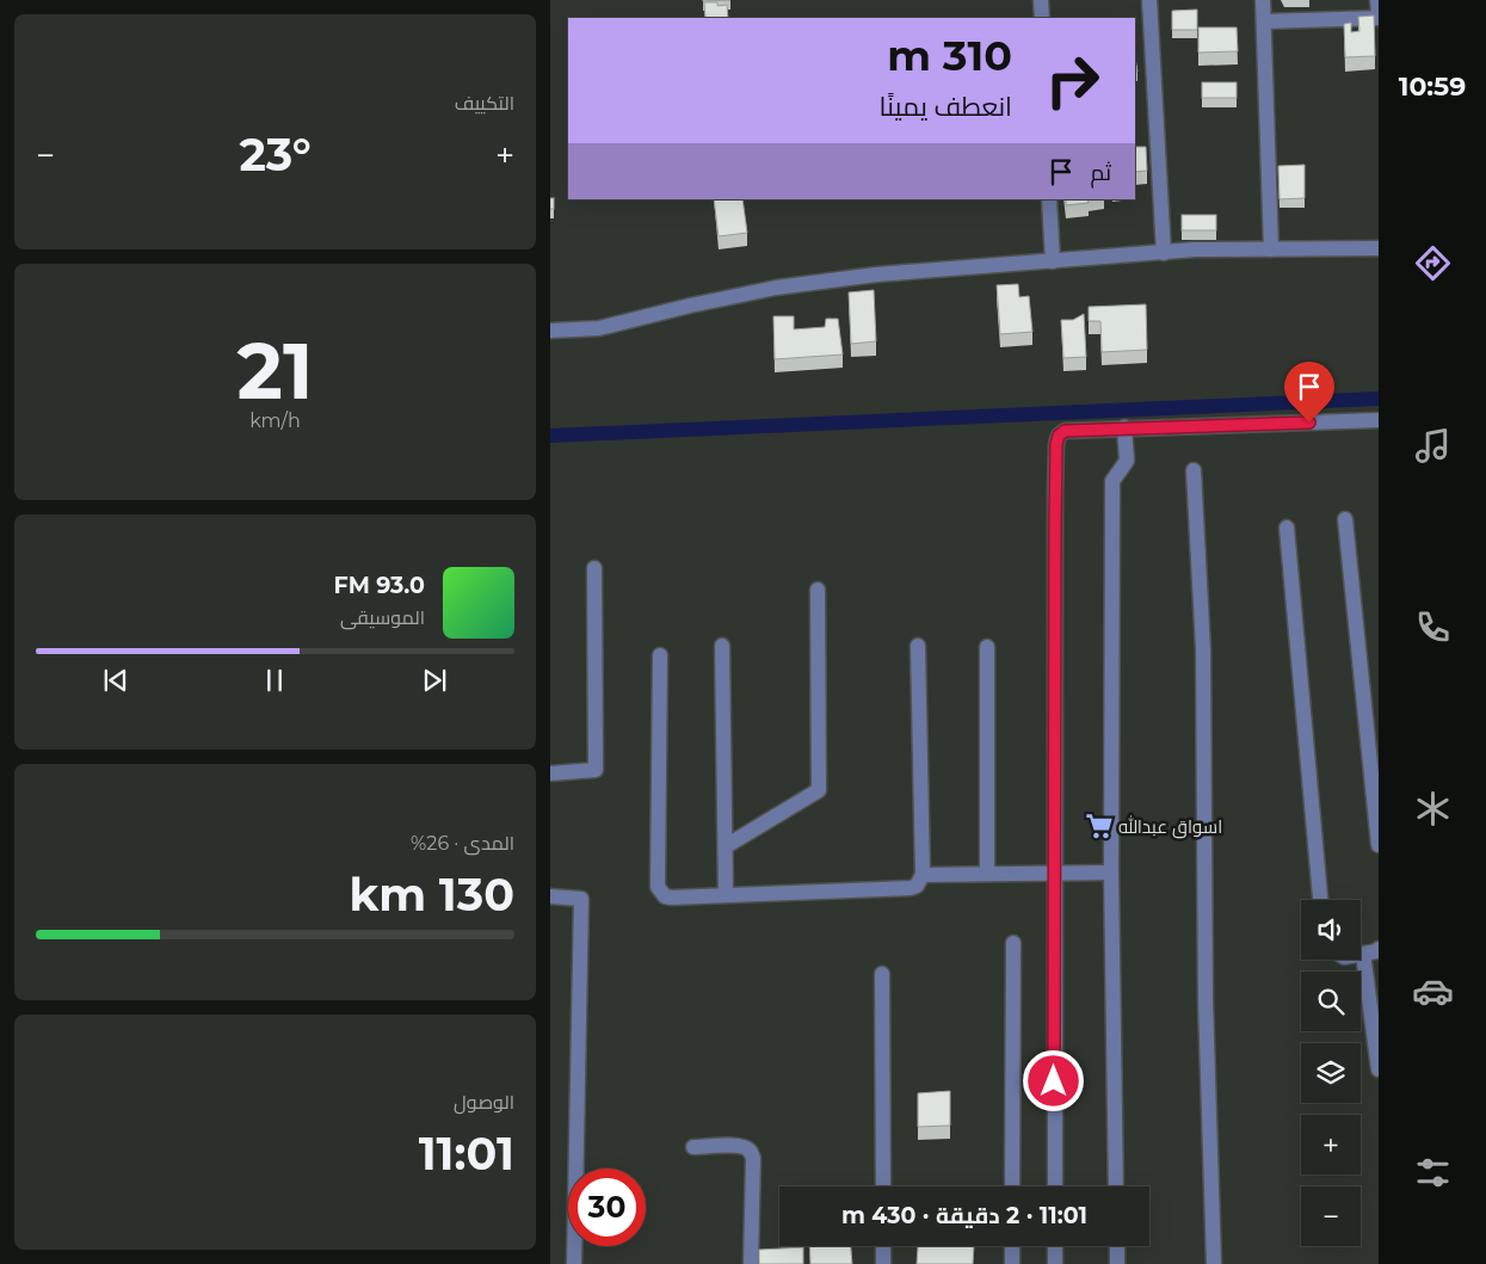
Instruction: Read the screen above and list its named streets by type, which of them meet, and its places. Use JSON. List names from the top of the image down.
{
  "places": {
    "supermarket": ["اسواق عبدالله"]
  },
  "page": {
    "tabs": "10:59",
    "tile": [
      "التكييف",
      ["21", "km/h"],
      ["المدى · 26%", "130 km"],
      ["الوصول", "11:01"]
    ],
    "turn": ["310 m", "انعطف يمينًا"],
    "heat": ["−", "23°", "+"],
    "then": "ثم",
    "song": ["93.0 FM", "الموسيقى"],
    "map_buttons": ["+", "−"],
    "limit": "30",
    "trip": "11:01 · 2 دقيقة · 430 m"
  }
}
